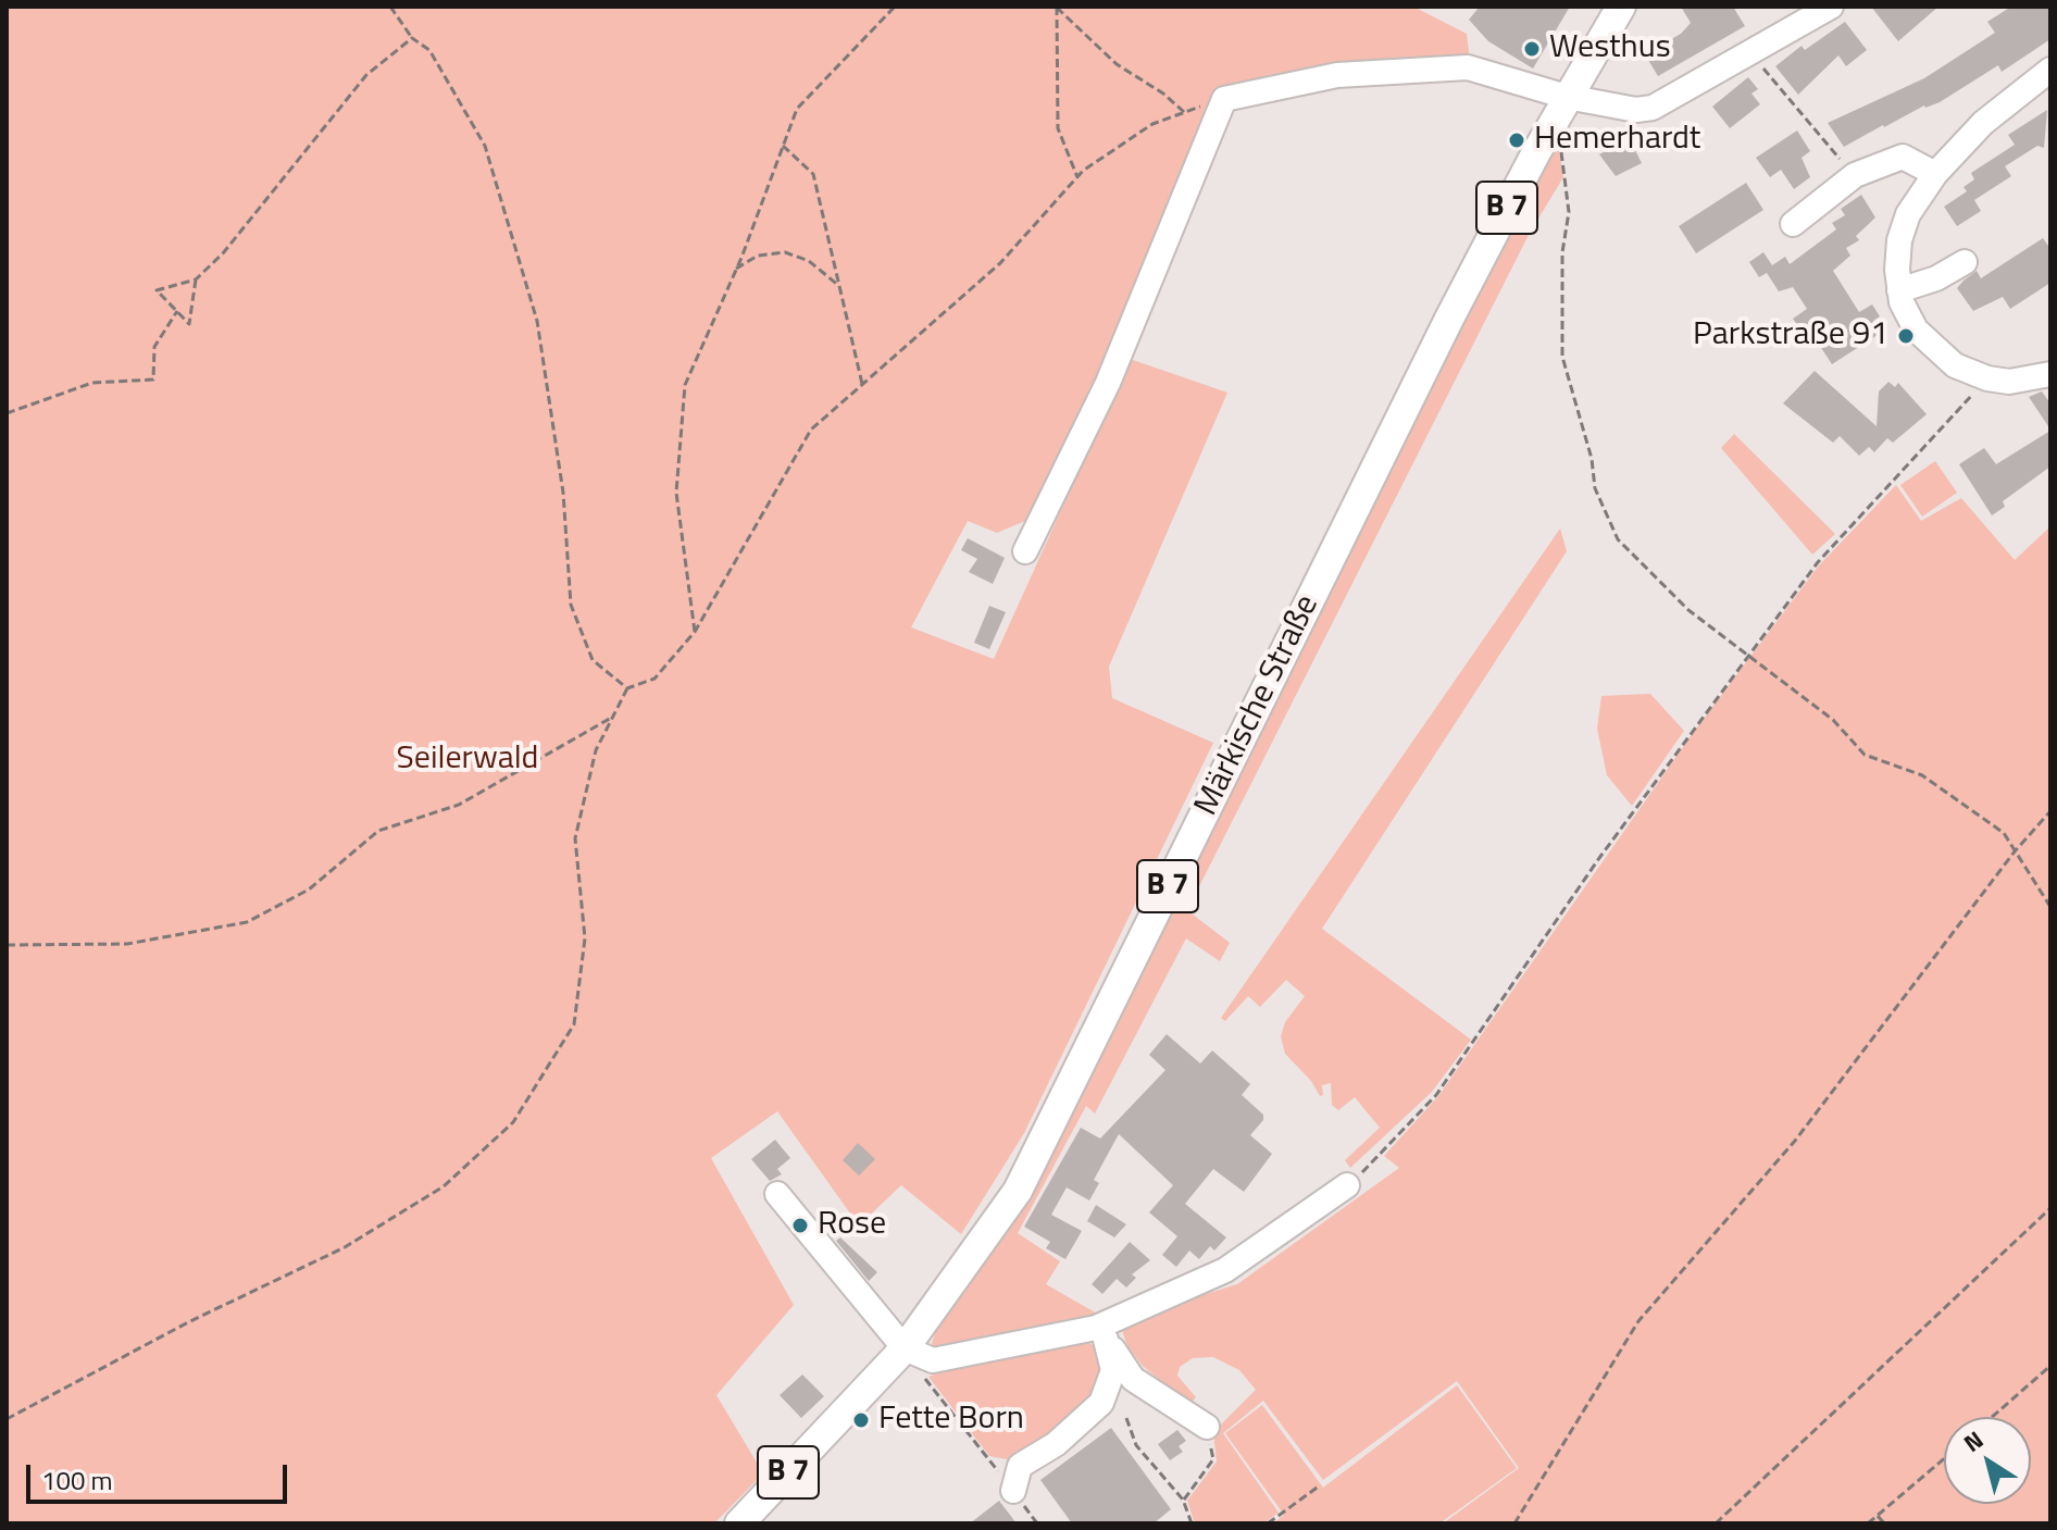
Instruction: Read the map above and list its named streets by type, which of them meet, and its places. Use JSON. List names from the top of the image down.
{
  "streets": {
    "main road": ["B 7", "Märkische Straße"]
  },
  "parks": ["Seilerwald"],
  "places": [
    "Westhus",
    "Hemerhardt",
    "Parkstraße 91",
    "Rose",
    "Fette Born"
  ],
  "scale_bar": "100 m",
  "north": "top left"
}
